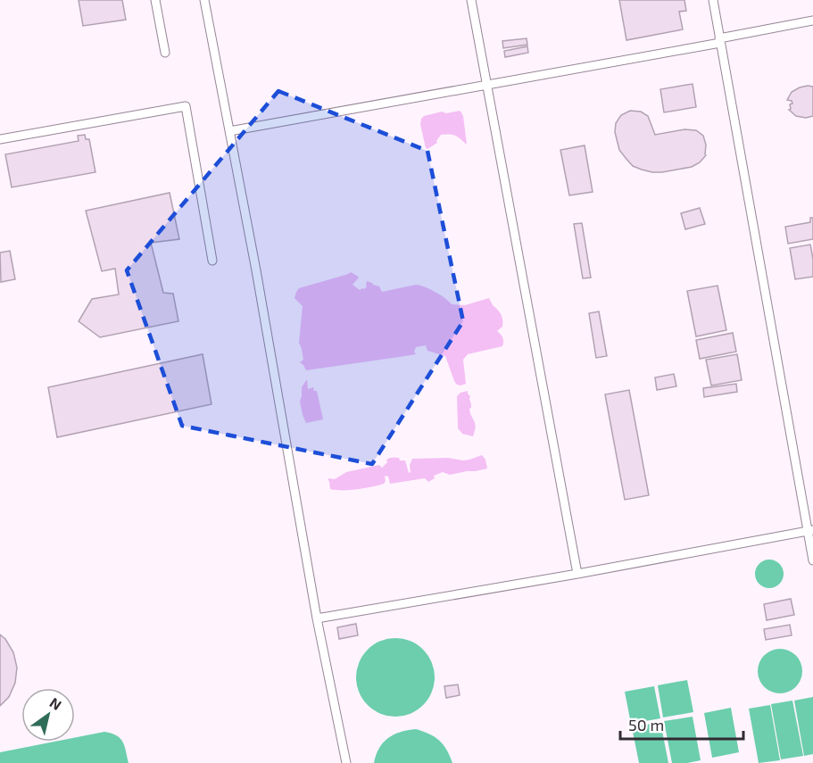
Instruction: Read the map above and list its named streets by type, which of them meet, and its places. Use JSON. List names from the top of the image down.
{
  "scale_bar": "50 m",
  "north": "top right"
}
